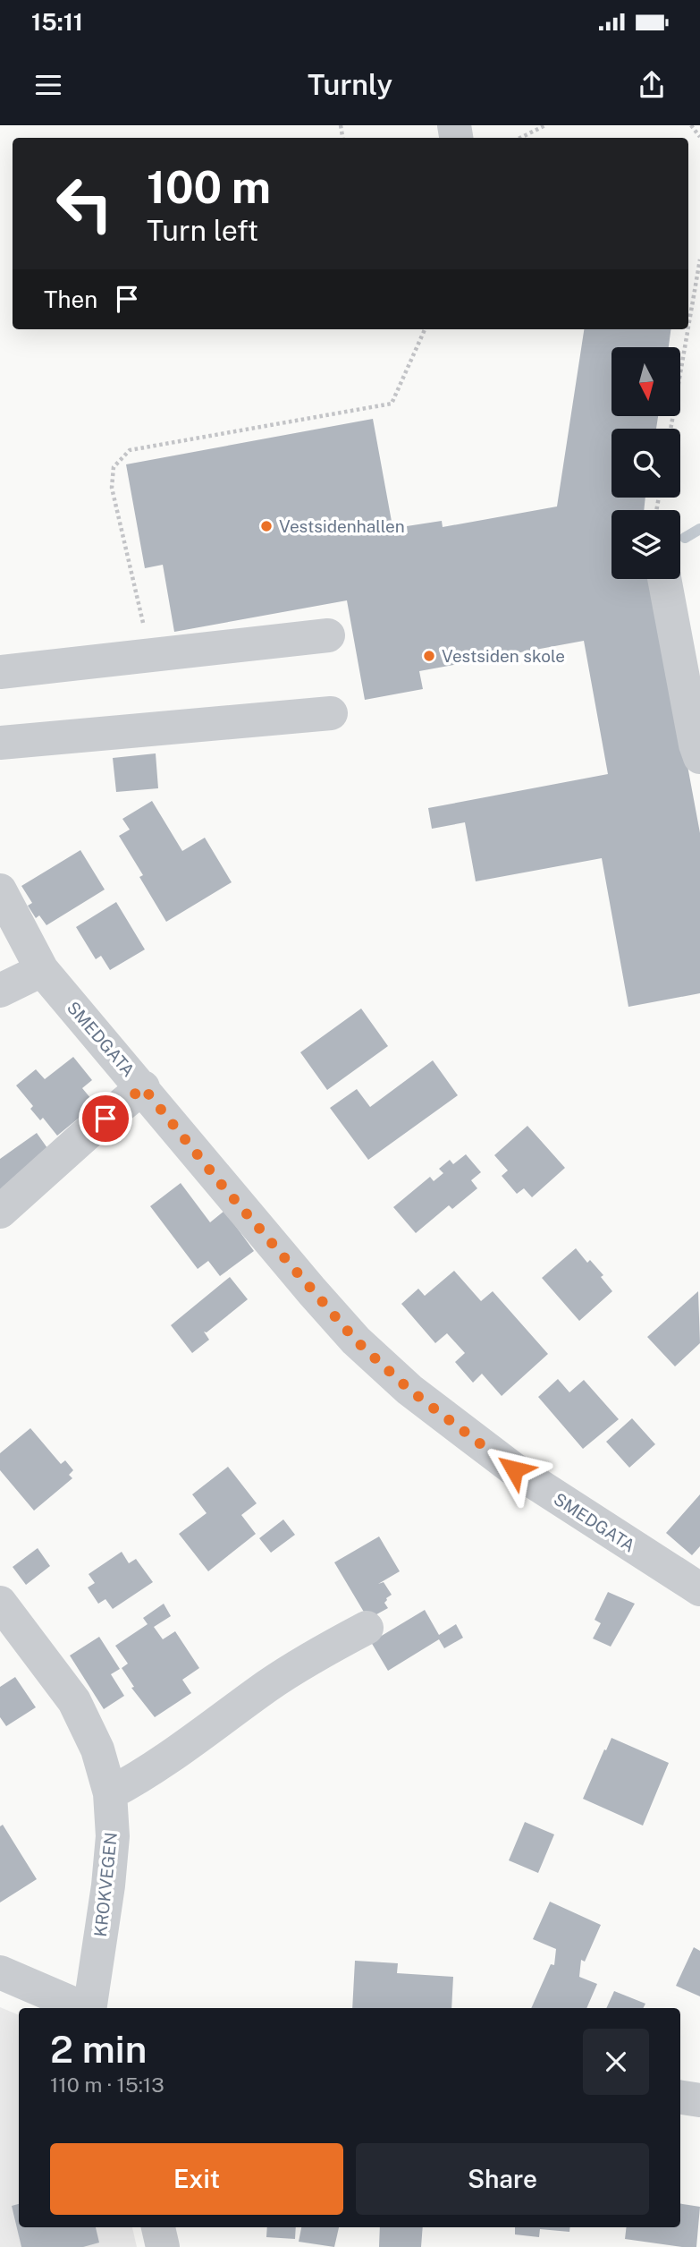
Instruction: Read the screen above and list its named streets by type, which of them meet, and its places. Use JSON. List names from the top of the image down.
{
  "streets": {
    "street": ["SMEDGATA", "KROKVEGEN"]
  },
  "places": ["Vestsidenhallen", "Vestsiden skole"],
  "north": "bottom",
  "page": {
    "status": "15:11",
    "header": "Turnly",
    "turn": ["100 m", "Turn left"],
    "then": "Then",
    "heading": ["2 min", "110 m · 15:13"],
    "buttons": ["Exit", "Share"]
  }
}
